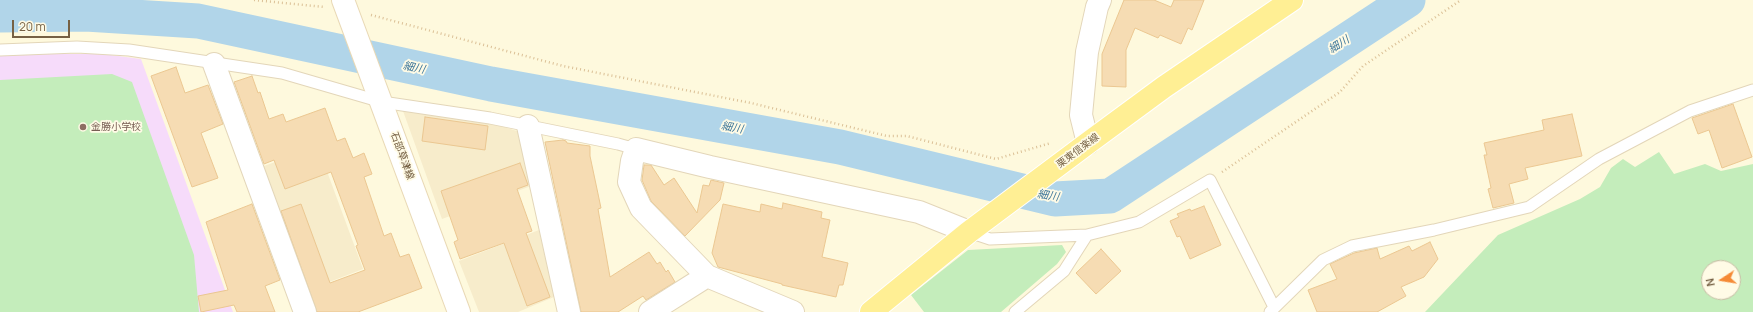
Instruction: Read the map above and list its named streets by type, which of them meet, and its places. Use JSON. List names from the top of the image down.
{
  "streets": {
    "main road": ["栗東信楽線"],
    "street": ["石部草津線"]
  },
  "water": ["細川"],
  "places": ["金勝小学校"],
  "scale_bar": "20 m",
  "north": "left"
}
